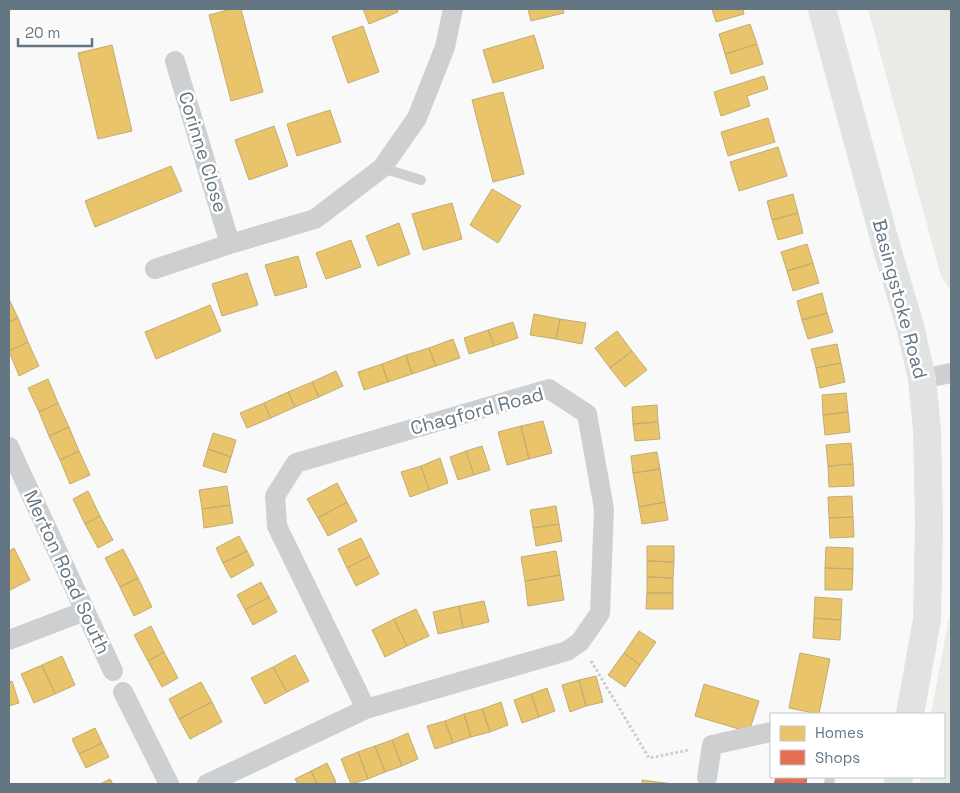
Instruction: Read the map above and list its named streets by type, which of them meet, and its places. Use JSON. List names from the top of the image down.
{
  "streets": {
    "main road": ["Basingstoke Road"],
    "street": ["Corinne Close", "Chagford Road", "Merton Road South"]
  },
  "legend": ["Homes", "Shops"],
  "scale_bar": "20 m"
}
